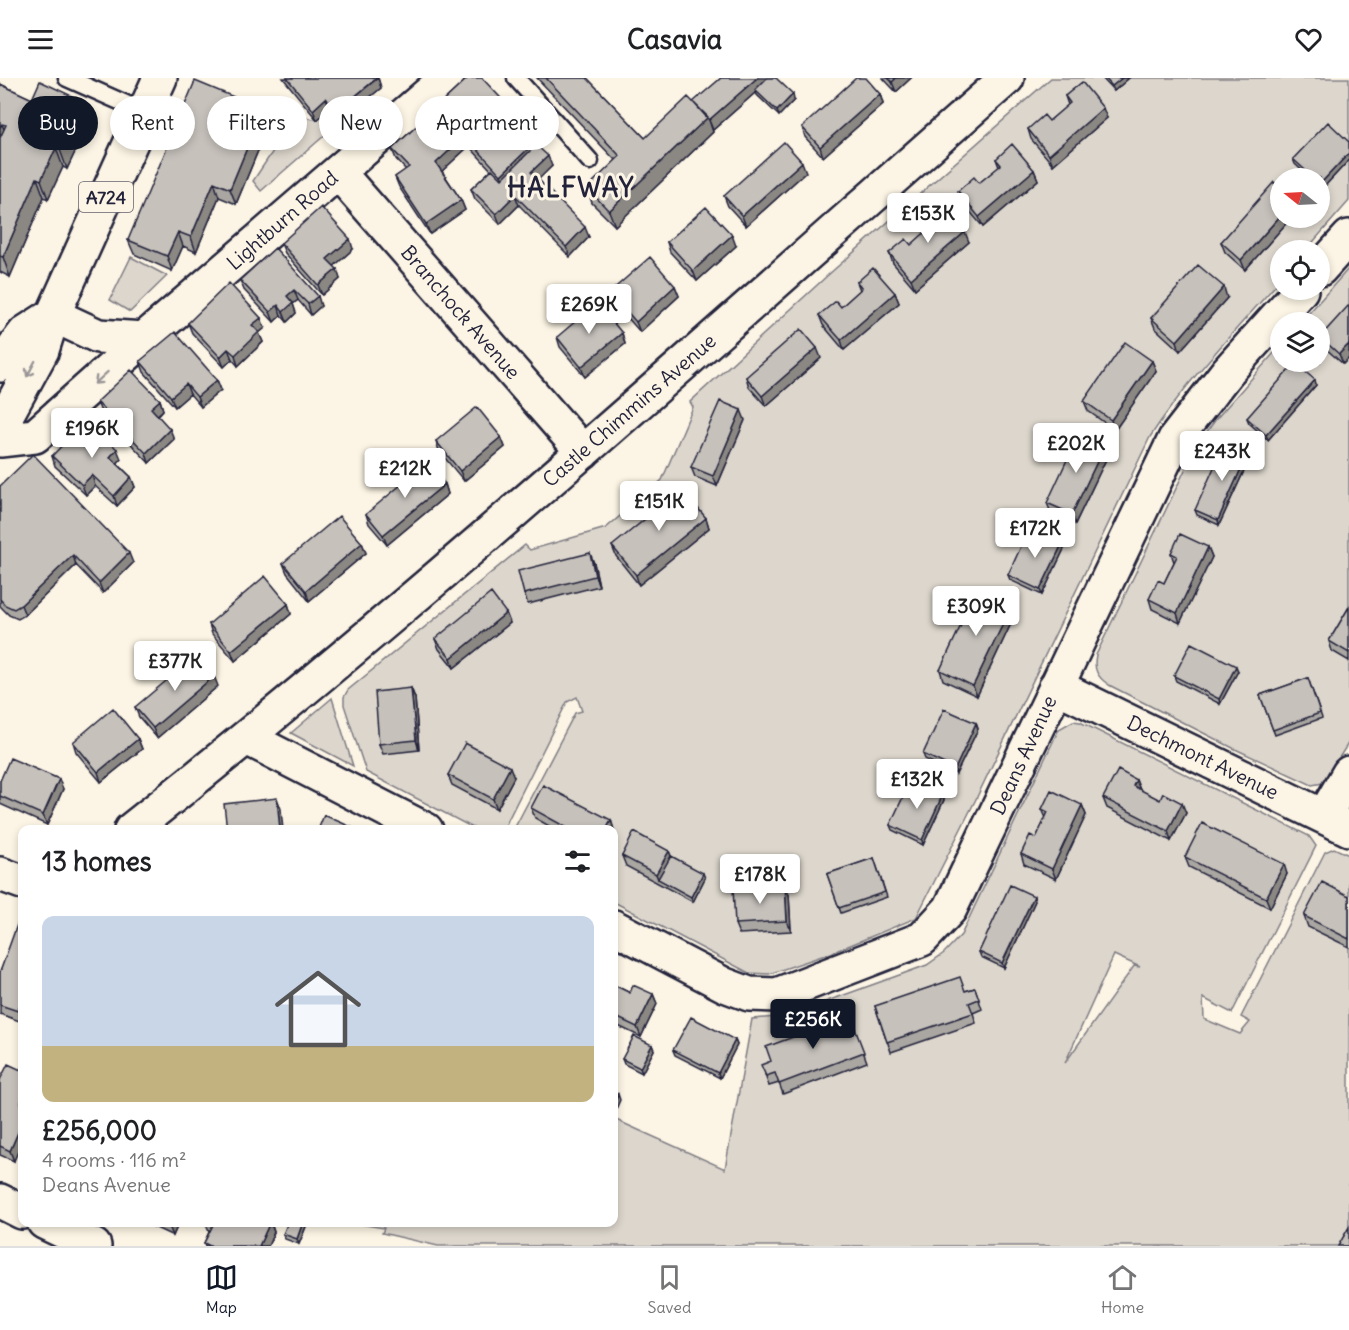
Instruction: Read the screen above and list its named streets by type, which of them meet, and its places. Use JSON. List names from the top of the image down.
{
  "streets": {
    "street": [
      "A724",
      "Lightburn Road",
      "Branchock Avenue",
      "Castle Chimmins Avenue",
      "Deans Avenue",
      "Dechmont Avenue"
    ]
  },
  "crossings": [
    ["Lightburn Road", "Branchock Avenue"],
    ["Branchock Avenue", "Castle Chimmins Avenue"],
    ["Deans Avenue", "Dechmont Avenue"]
  ],
  "districts": ["HALFWAY"],
  "north": "left",
  "page": {
    "header": "Casavia",
    "chip": [
      "Buy",
      "Rent",
      "Filters",
      "New",
      "Apartment"
    ],
    "price": [
      "£153K",
      "£269K",
      "£196K",
      "£202K",
      "£243K",
      "£212K",
      "£151K",
      "£172K",
      "£309K",
      "£377K",
      "£132K",
      "£178K",
      "£256K"
    ],
    "heading": "13 homes",
    "list": [
      {
        "name": "£256,000",
        "note": "4 rooms · 116 m² · Deans Avenue"
      }
    ],
    "tabs": ["Map", "Saved", "Home"]
  }
}
